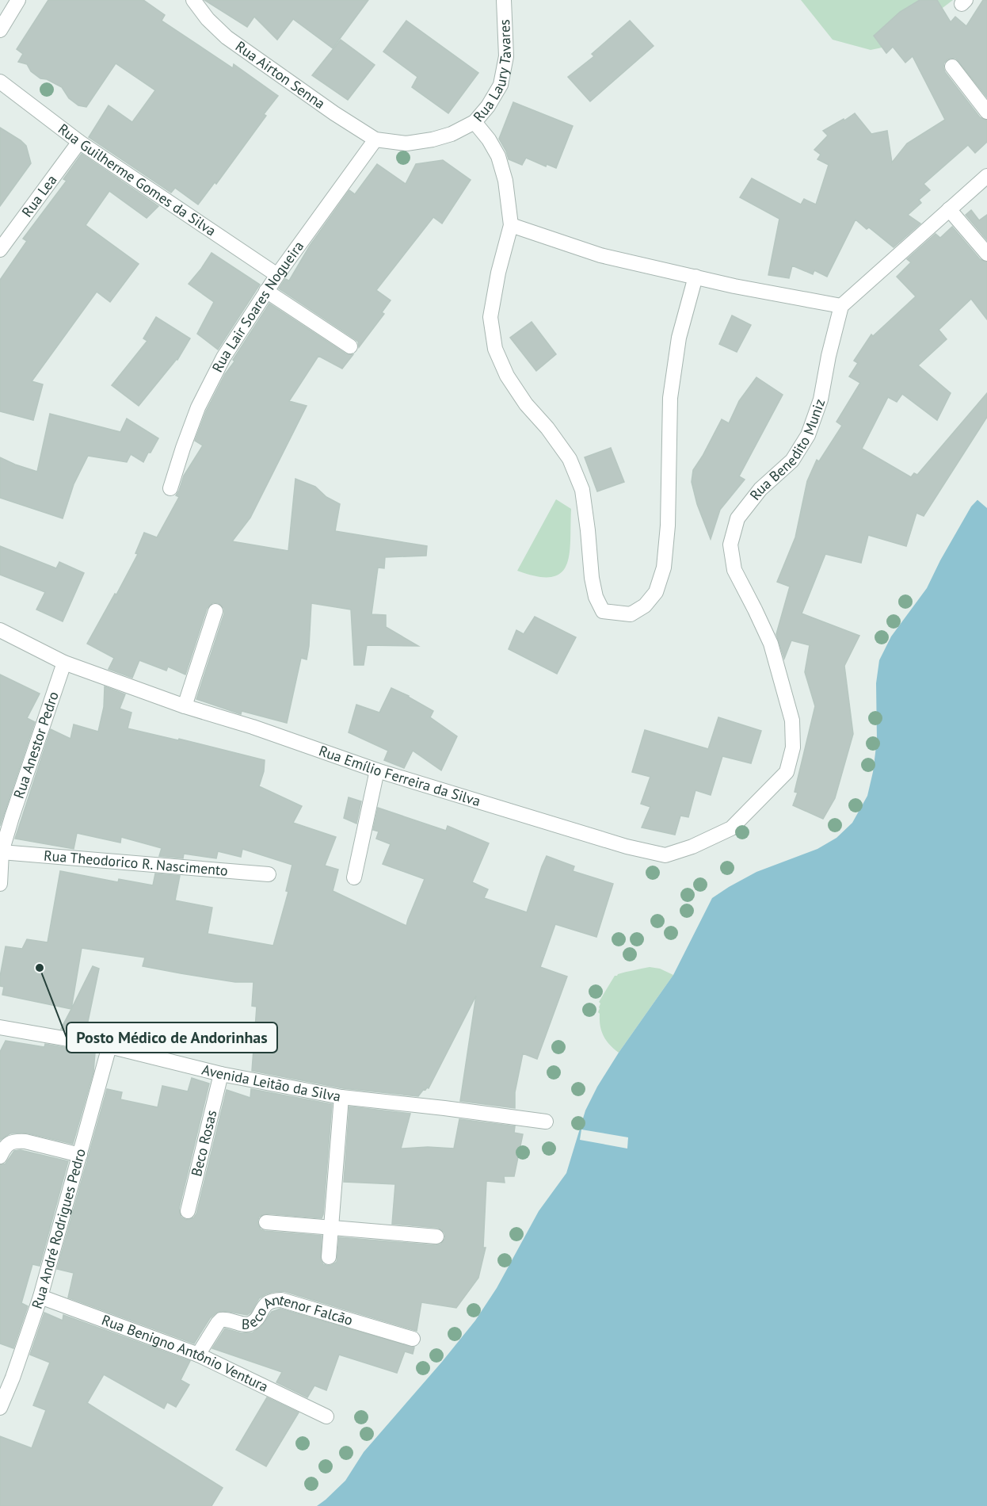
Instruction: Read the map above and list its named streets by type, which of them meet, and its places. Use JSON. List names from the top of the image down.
{
  "streets": {
    "street": [
      "Rua Laury Tavares",
      "Rua Airton Senna",
      "Rua Guilherme Gomes da Silva",
      "Rua Lea",
      "Rua Lair Soares Nogueira",
      "Rua Benedito Muniz",
      "Rua Anestor Pedro",
      "Rua Emílio Ferreira da Silva",
      "Rua Theodorico R. Nascimento",
      "Avenida Leitão da Silva",
      "Beco Rosas",
      "Rua André Rodrigues Pedro",
      "Beco Antenor Falcão",
      "Rua Benigno Antônio Ventura"
    ]
  },
  "crossings": [
    ["Rua Laury Tavares", "Rua Airton Senna"],
    ["Rua Laury Tavares", "Rua Lair Soares Nogueira"],
    ["Rua Airton Senna", "Rua Lair Soares Nogueira"],
    ["Rua Guilherme Gomes da Silva", "Rua Lea"],
    ["Rua Guilherme Gomes da Silva", "Rua Lair Soares Nogueira"],
    ["Rua Benedito Muniz", "Rua Emílio Ferreira da Silva"],
    ["Rua Anestor Pedro", "Rua Emílio Ferreira da Silva"],
    ["Rua Anestor Pedro", "Rua Theodorico R. Nascimento"],
    ["Avenida Leitão da Silva", "Beco Rosas"],
    ["Avenida Leitão da Silva", "Rua André Rodrigues Pedro"],
    ["Rua André Rodrigues Pedro", "Rua Benigno Antônio Ventura"],
    ["Beco Antenor Falcão", "Rua Benigno Antônio Ventura"]
  ],
  "places": ["Posto Médico de Andorinhas"]
}
